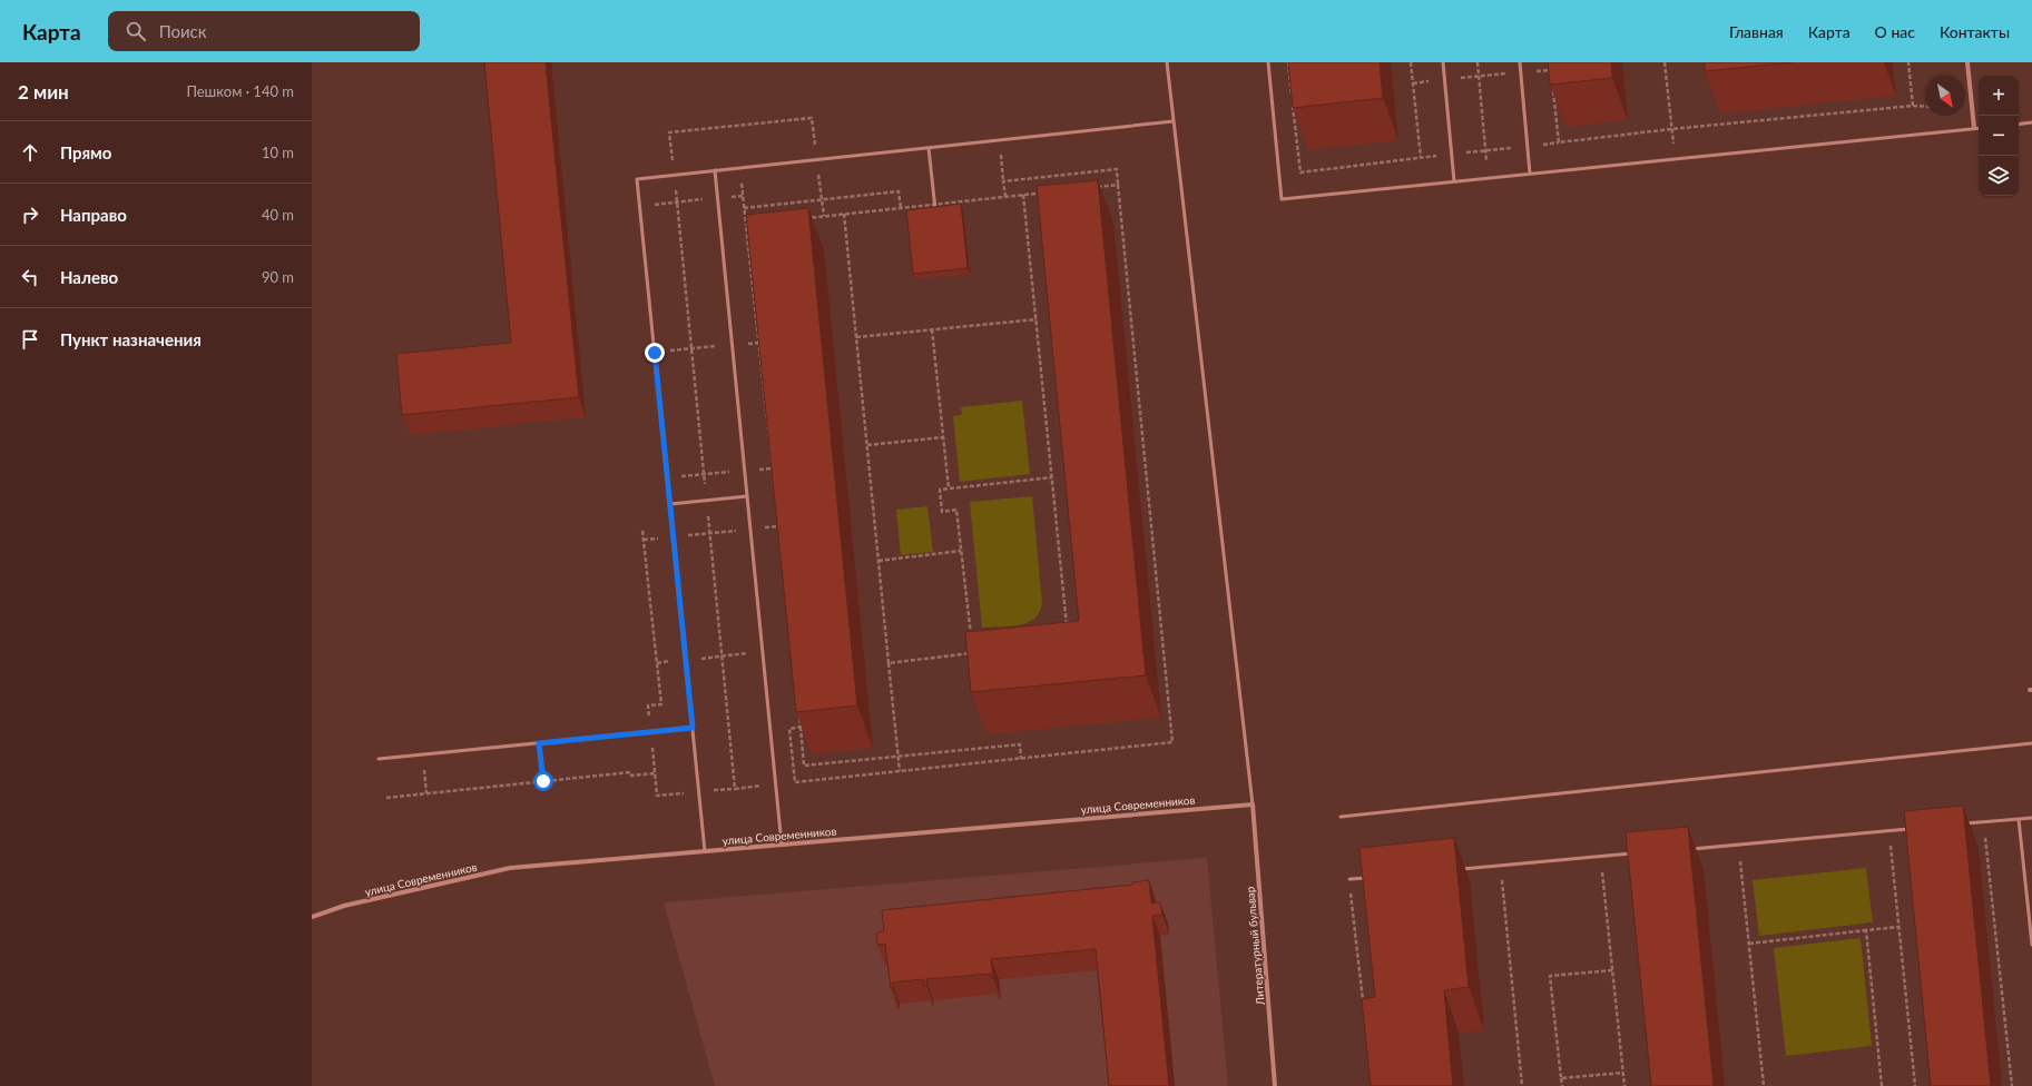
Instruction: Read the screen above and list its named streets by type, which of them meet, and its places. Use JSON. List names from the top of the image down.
{
  "streets": {
    "street": ["улица Современников", "Литературный бульвар"]
  },
  "crossings": [
    ["улица Современников", "Литературный бульвар"]
  ],
  "north": "bottom right",
  "page": {
    "header": "Карта",
    "search": "Поиск",
    "nav": [
      "Главная",
      "Карта",
      "О нас",
      "Контакты"
    ],
    "heading": ["2 мин", "Пешком · 140 m"],
    "map_buttons": ["+", "−"],
    "list": [
      ["Прямо", "10 m"],
      ["Направо", "40 m"],
      ["Налево", "90 m"],
      "Пункт назначения"
    ]
  }
}
